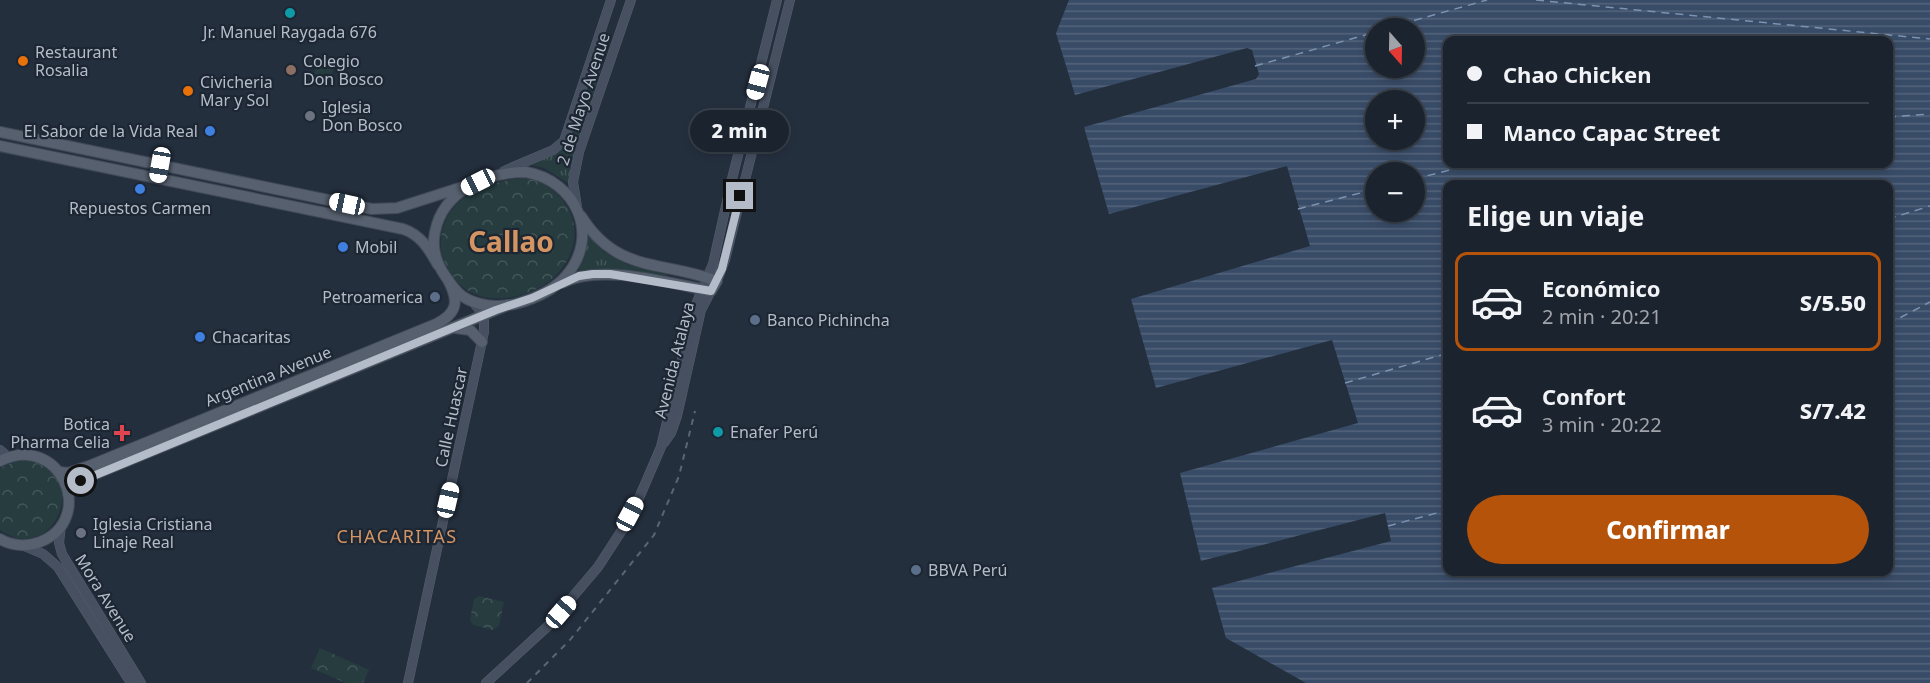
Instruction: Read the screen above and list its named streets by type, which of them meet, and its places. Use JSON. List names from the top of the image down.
{
  "streets": {
    "main road": [
      "2 de Mayo Avenue",
      "Avenida Atalaya",
      "Argentina Avenue",
      "Calle Huascar",
      "Mora Avenue"
    ]
  },
  "crossings": [
    ["2 de Mayo Avenue", "Argentina Avenue"],
    ["Argentina Avenue", "Calle Huascar"]
  ],
  "districts": ["Callao", "CHACARITAS"],
  "places": {
    "other": [
      "Jr. Manuel Raygada 676",
      "Restaurant Rosalia",
      "Colegio Don Bosco",
      "Civicheria Mar y Sol",
      "Iglesia Don Bosco",
      "El Sabor de la Vida Real",
      "Repuestos Carmen",
      "Mobil",
      "Petroamerica",
      "Banco Pichincha",
      "Chacaritas",
      "Enafer Perú",
      "Iglesia Cristiana Linaje Real",
      "BBVA Perú"
    ],
    "health": ["Botica Pharma Celia"]
  },
  "north": "bottom",
  "page": {
    "map_buttons": ["+", "−"],
    "banner": ["Chao Chicken", "Manco Capac Street"],
    "bubble": "2 min",
    "heading": "Elige un viaje",
    "list": [
      {
        "name": "Económico",
        "note": "2 min · 20:21",
        "value": "S/5.50"
      },
      {
        "name": "Confort",
        "note": "3 min · 20:22",
        "value": "S/7.42"
      }
    ],
    "buttons": "Confirmar"
  }
}
